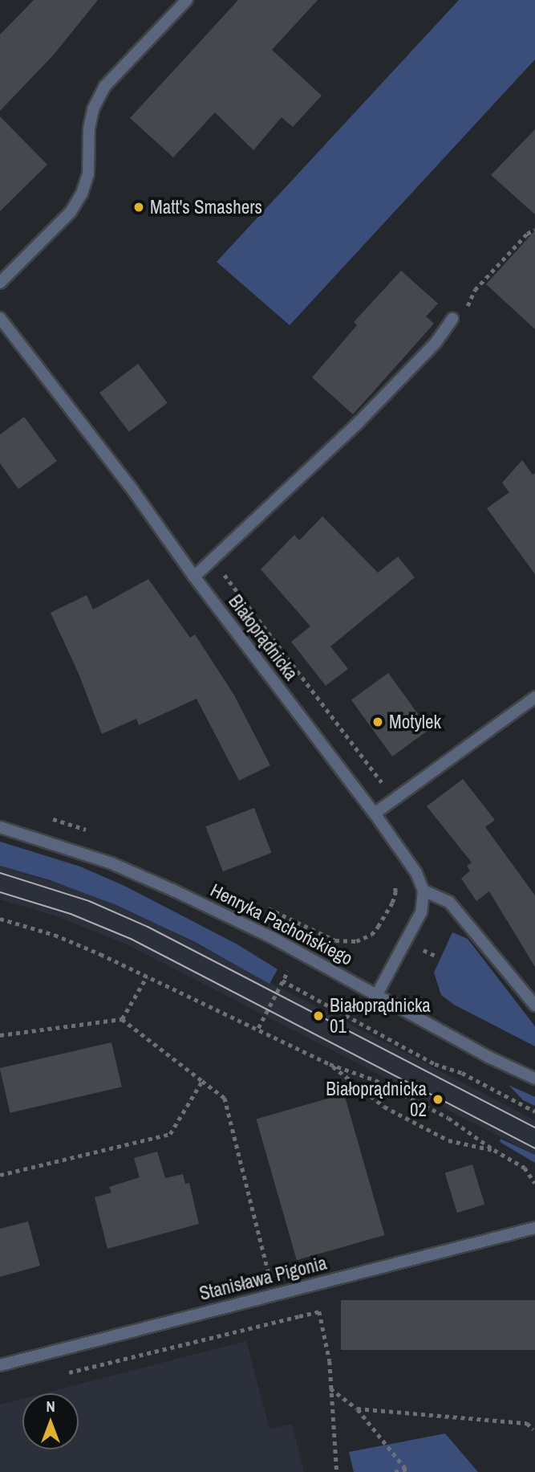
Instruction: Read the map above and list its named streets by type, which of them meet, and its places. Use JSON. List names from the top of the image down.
{
  "streets": {
    "street": ["Białoprądnicka", "Henryka Pachońskiego", "Stanisława Pigonia"]
  },
  "places": [
    "Matt's Smashers",
    "Motylek",
    "Białoprądnicka 01",
    "Białoprądnicka 02"
  ],
  "north": "top"
}
